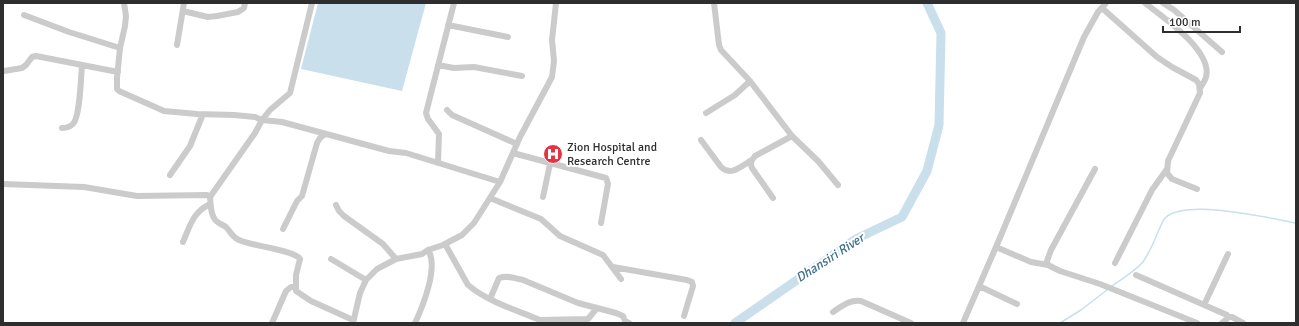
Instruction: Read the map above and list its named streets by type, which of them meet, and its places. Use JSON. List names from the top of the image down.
{
  "water": ["Dhansiri River"],
  "places": {
    "hospital": ["Zion Hospital and Research Centre"]
  },
  "scale_bar": "100 m"
}
